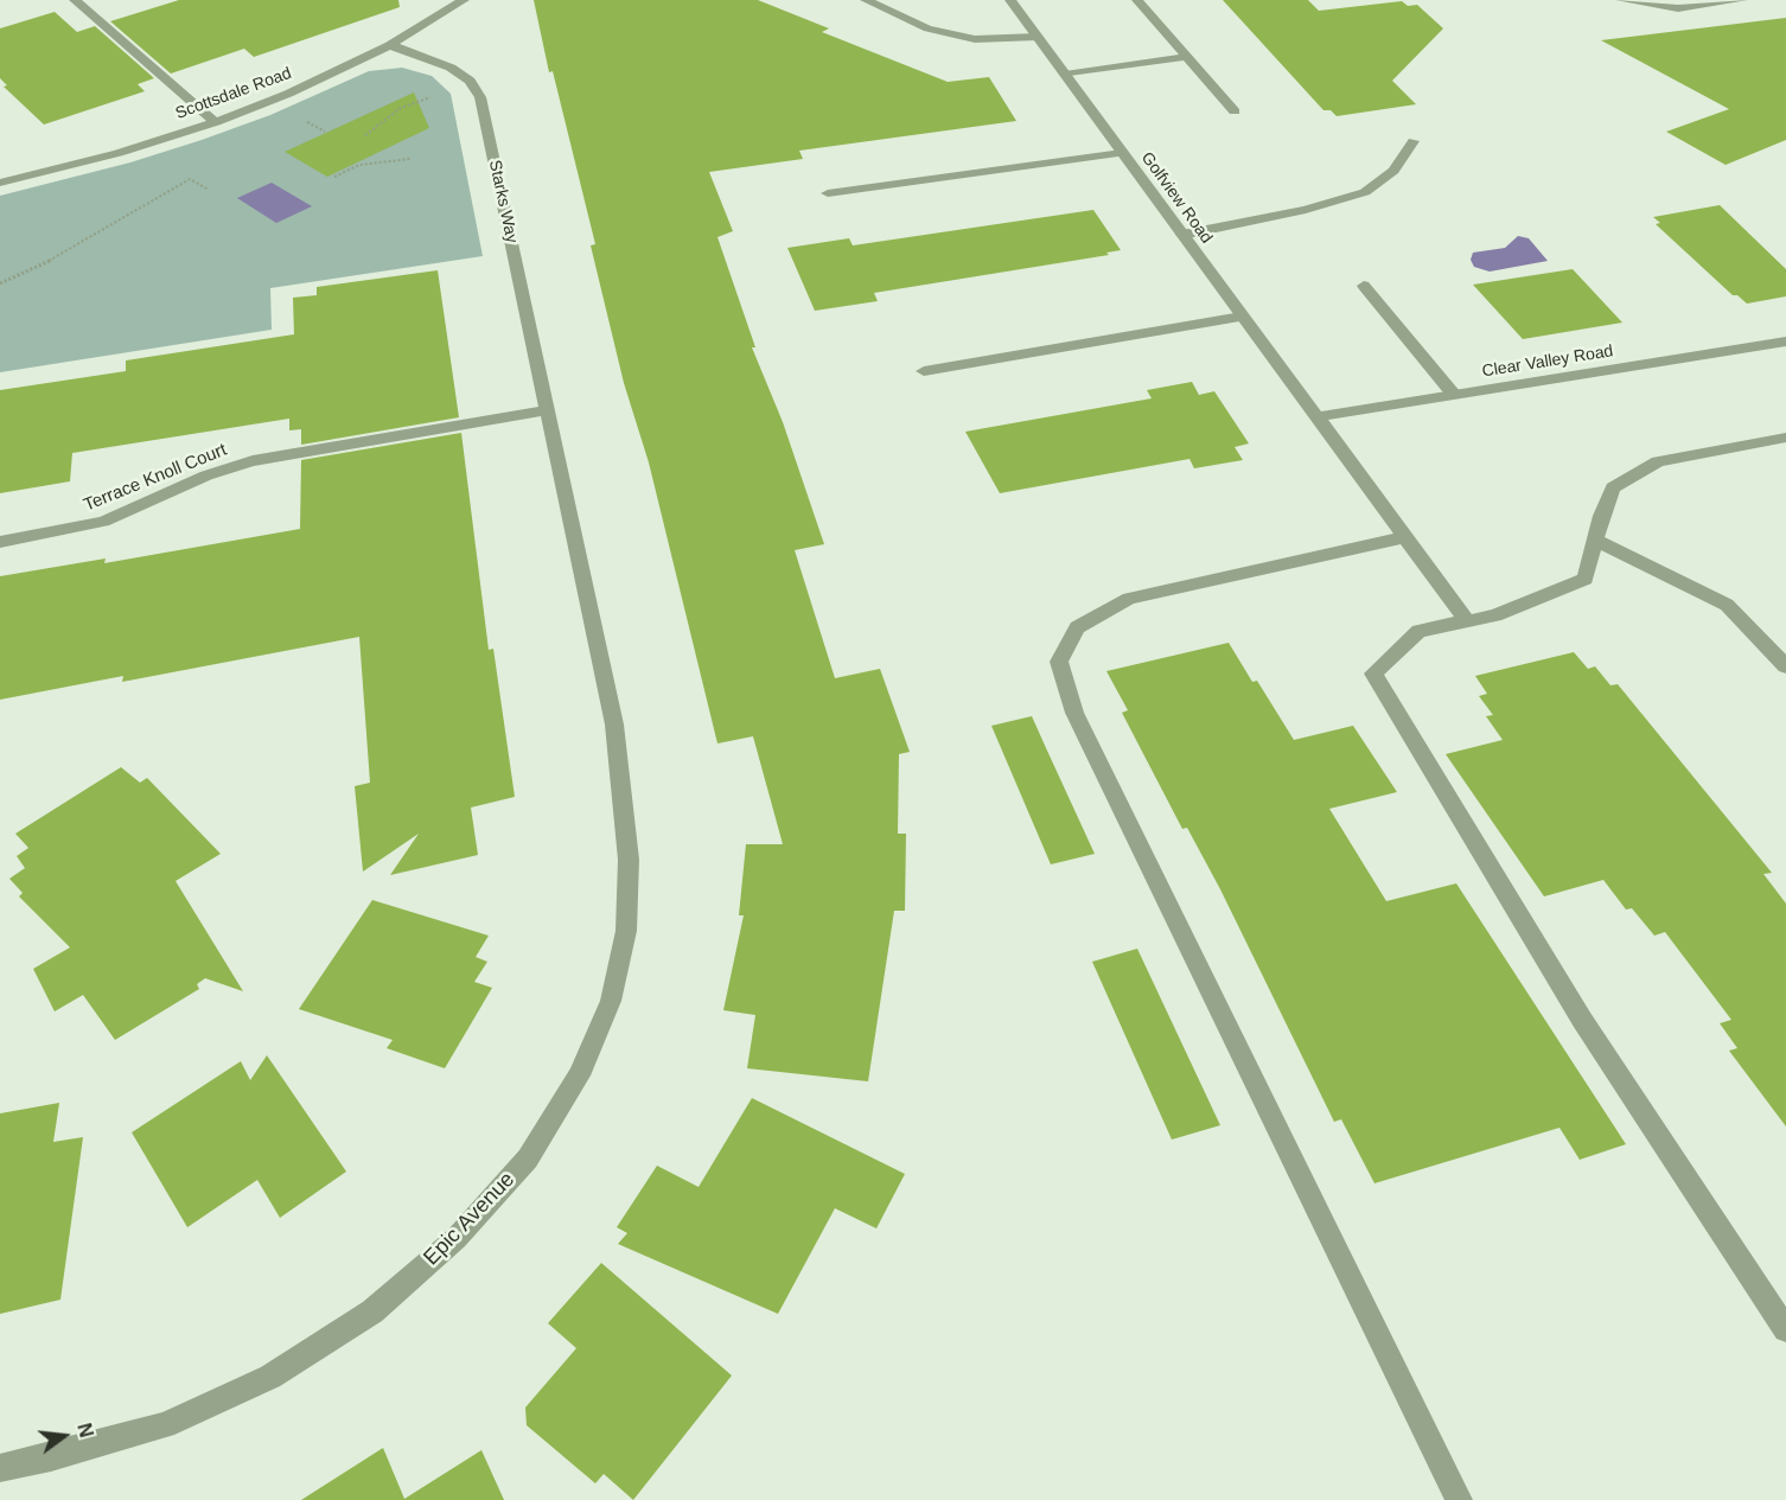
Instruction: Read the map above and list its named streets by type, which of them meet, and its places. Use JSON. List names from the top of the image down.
{
  "streets": {
    "street": [
      "Scottsdale Road",
      "Golfview Road",
      "Starks Way",
      "Clear Valley Road",
      "Terrace Knoll Court",
      "Epic Avenue"
    ]
  },
  "crossings": [
    ["Scottsdale Road", "Starks Way"],
    ["Golfview Road", "Clear Valley Road"],
    ["Starks Way", "Terrace Knoll Court"],
    ["Starks Way", "Epic Avenue"]
  ],
  "north": "right"
}
